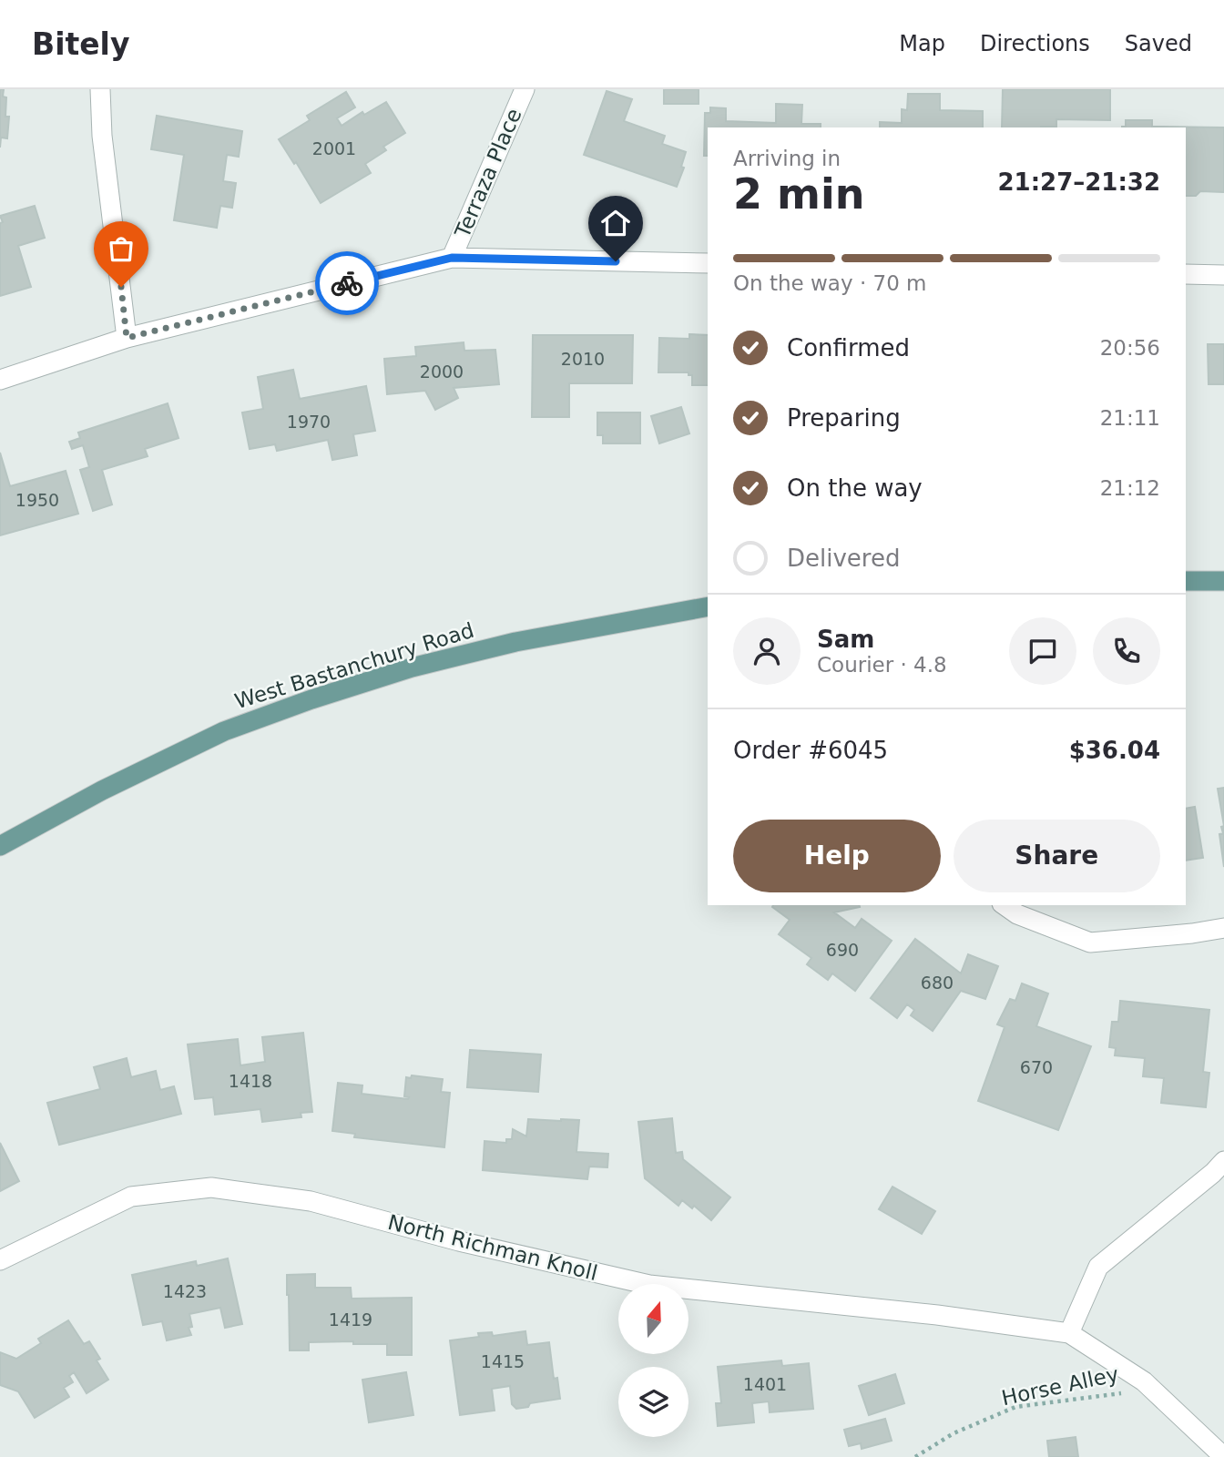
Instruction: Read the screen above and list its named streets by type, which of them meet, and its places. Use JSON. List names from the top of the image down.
{
  "streets": {
    "main road": ["West Bastanchury Road"],
    "street": ["Terraza Place", "North Richman Knoll"],
    "path": ["Horse Alley"]
  },
  "crossings": [
    ["North Richman Knoll", "Horse Alley"]
  ],
  "house_numbers": [
    "2001",
    "2010",
    "2000",
    "1970",
    "1950",
    "690",
    "680",
    "670",
    "1418",
    "1423",
    "1419",
    "1415",
    "1401"
  ],
  "north": "top",
  "page": {
    "header": "Bitely",
    "nav": ["Map", "Directions", "Saved"],
    "heading": ["2 min", "Arriving in", "21:27–21:32"],
    "panel": [
      "Sam",
      "Courier · 4.8",
      "Order #6045",
      "$36.04"
    ],
    "bar": "On the way · 70 m",
    "list": [
      ["Confirmed", "20:56"],
      ["Preparing", "21:11"],
      ["On the way", "21:12"],
      "Delivered"
    ],
    "buttons": ["Help", "Share"]
  }
}
